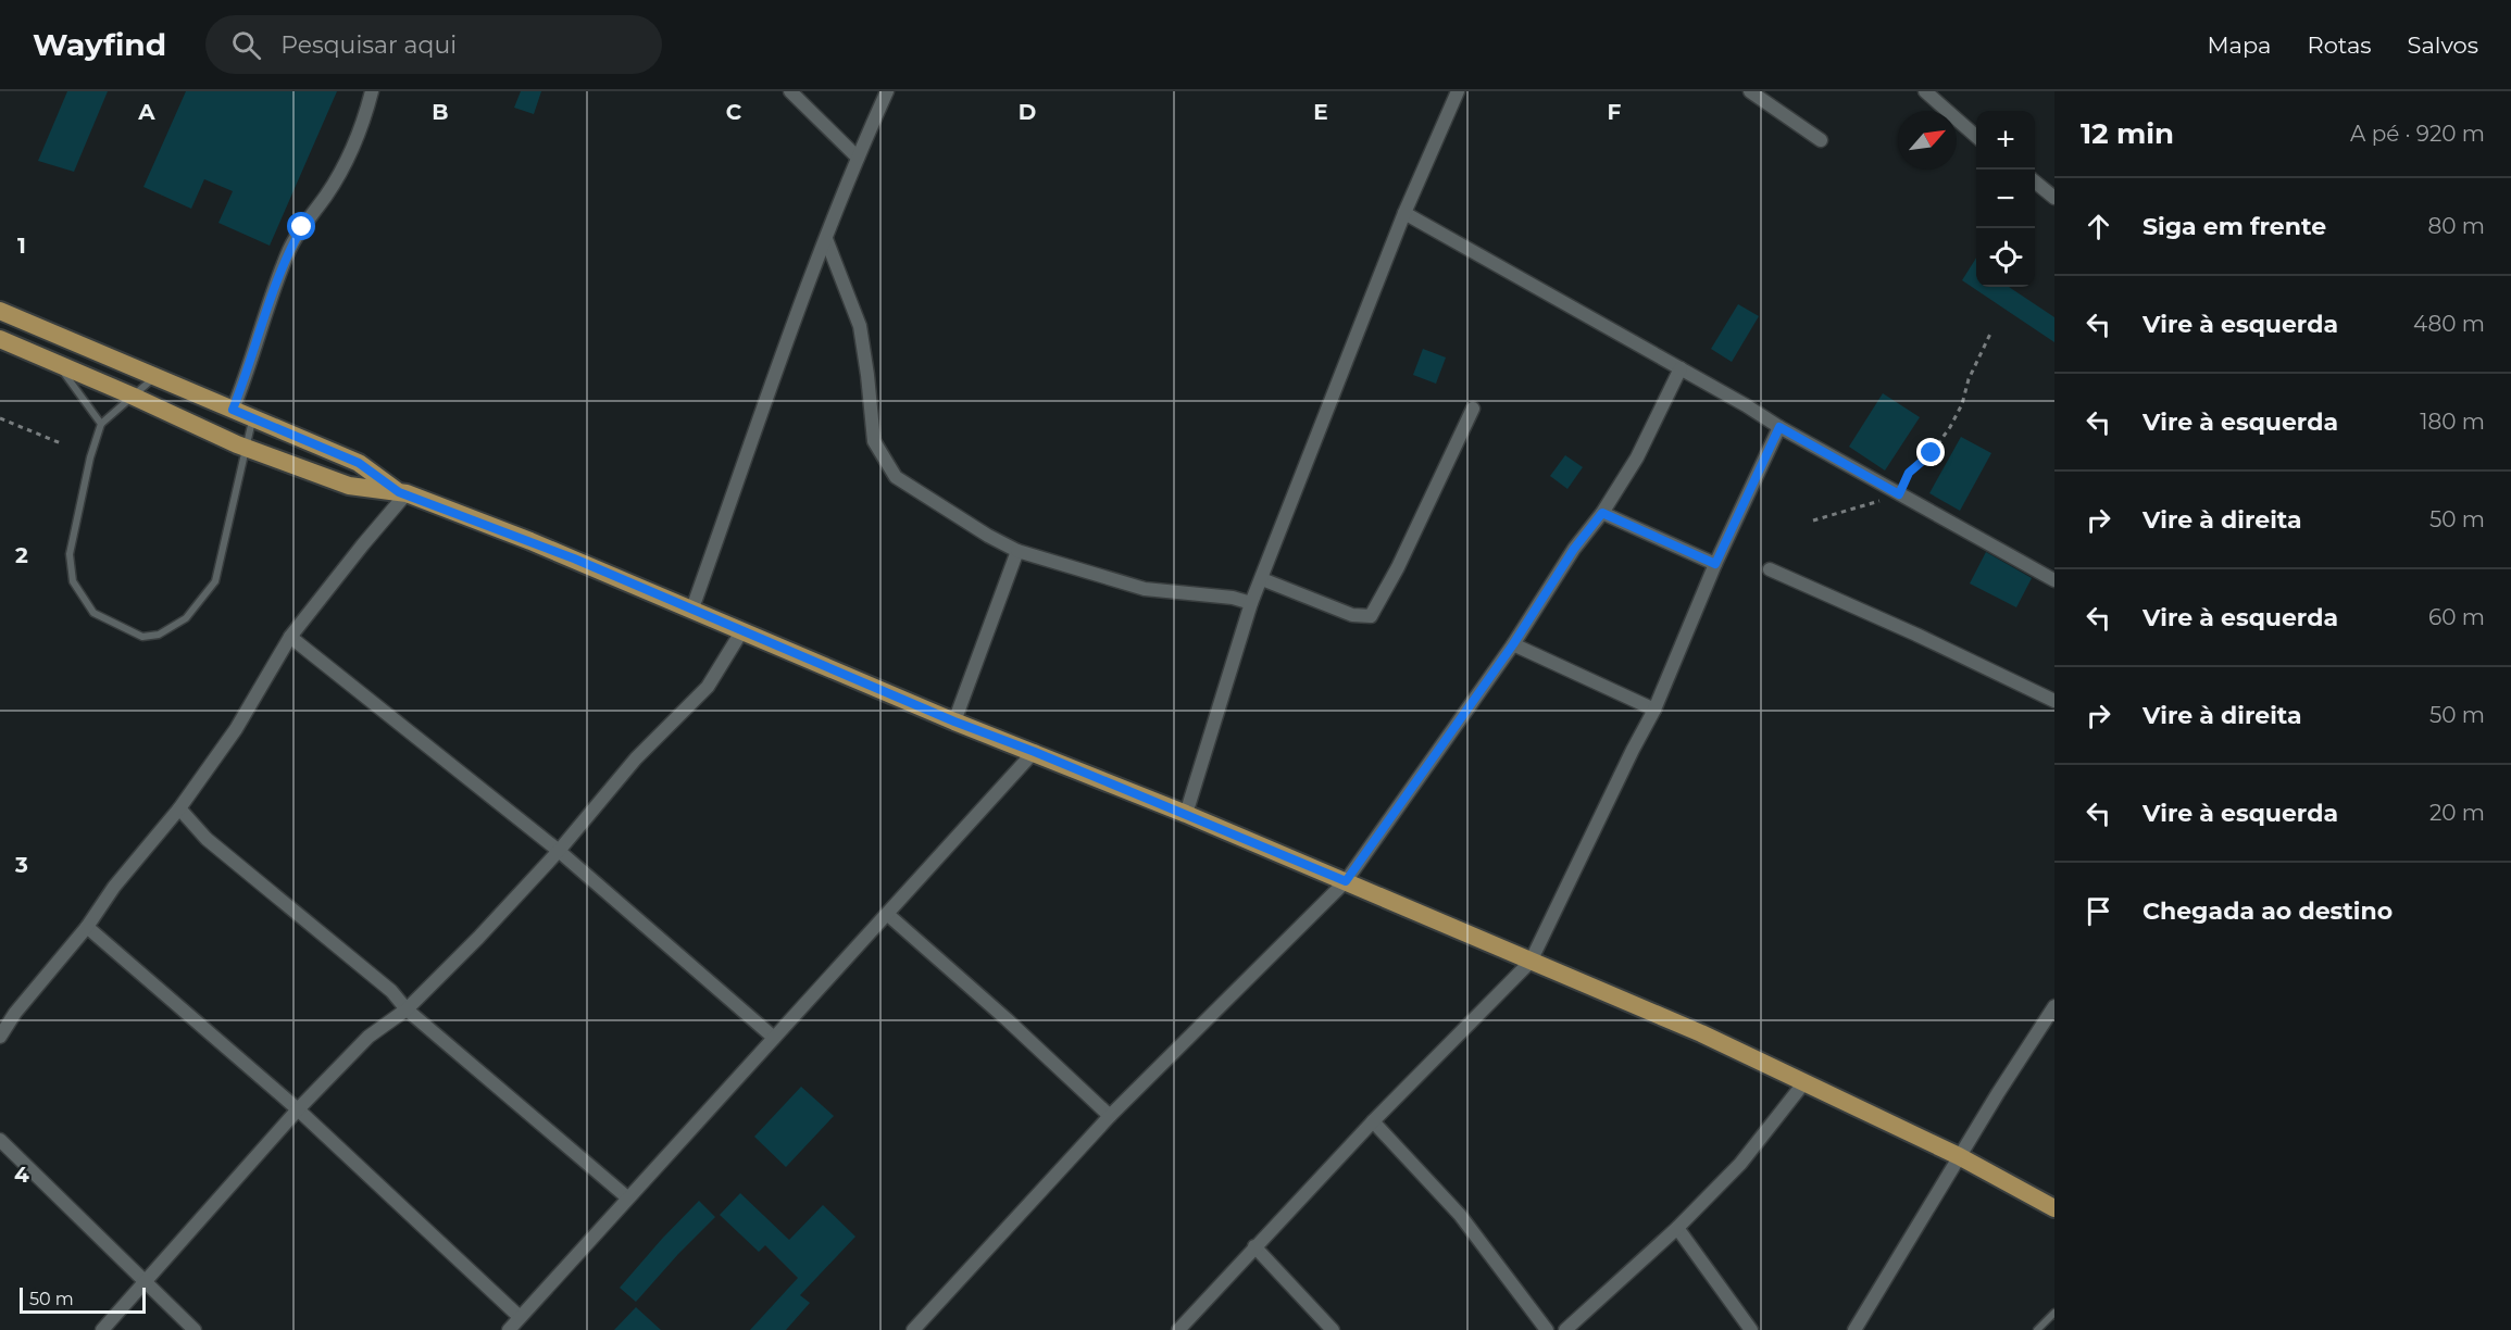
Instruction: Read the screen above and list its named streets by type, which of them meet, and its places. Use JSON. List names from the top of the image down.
{
  "scale_bar": "50 m",
  "north": "top right",
  "page": {
    "header": "Wayfind",
    "search": "Pesquisar aqui",
    "nav": ["Mapa", "Rotas", "Salvos"],
    "heading": ["12 min", "A pé · 920 m"],
    "map_buttons": ["+", "−"],
    "list": [
      ["Siga em frente", "80 m"],
      ["Vire à esquerda", "480 m"],
      ["Vire à esquerda", "180 m"],
      ["Vire à direita", "50 m"],
      ["Vire à esquerda", "60 m"],
      ["Vire à direita", "50 m"],
      ["Vire à esquerda", "20 m"],
      "Chegada ao destino"
    ],
    "scale": "50 m"
  },
  "grid": {
    "columns": [
      "A",
      "B",
      "C",
      "D",
      "E",
      "F"
    ],
    "rows": [
      "1",
      "2",
      "3",
      "4"
    ]
  }
}
